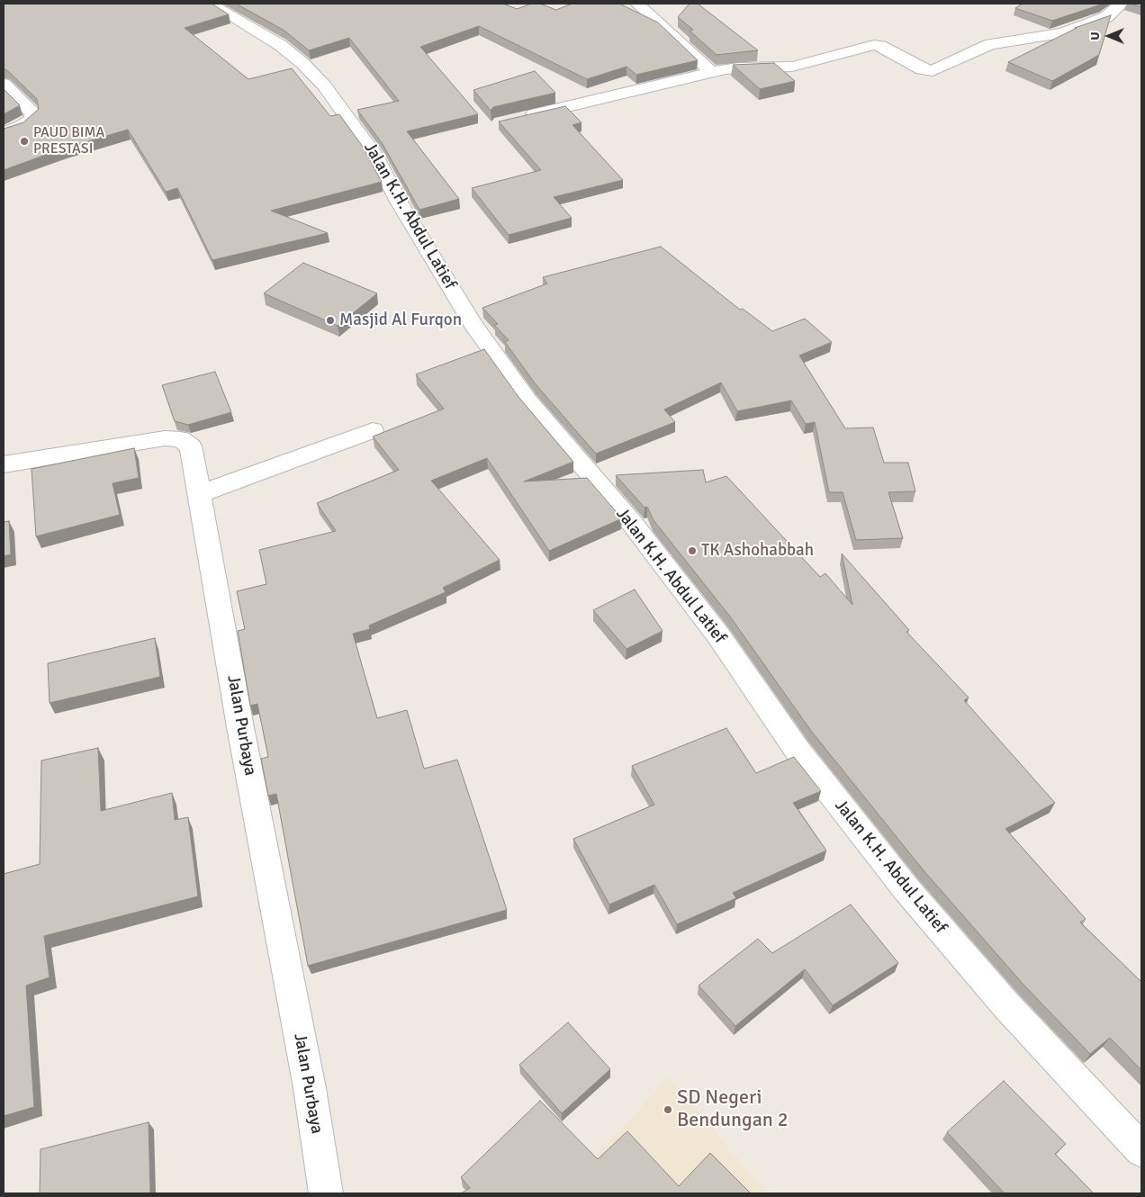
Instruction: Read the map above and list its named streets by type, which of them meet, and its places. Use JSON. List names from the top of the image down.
{
  "streets": {
    "street": ["Jalan K.H. Abdul Latief", "Jalan Purbaya"]
  },
  "places": [
    "PAUD BIMA PRESTASI",
    "Masjid Al Furqon",
    "TK Ashohabbah",
    "SD Negeri Bendungan 2"
  ],
  "north": "left"
}
